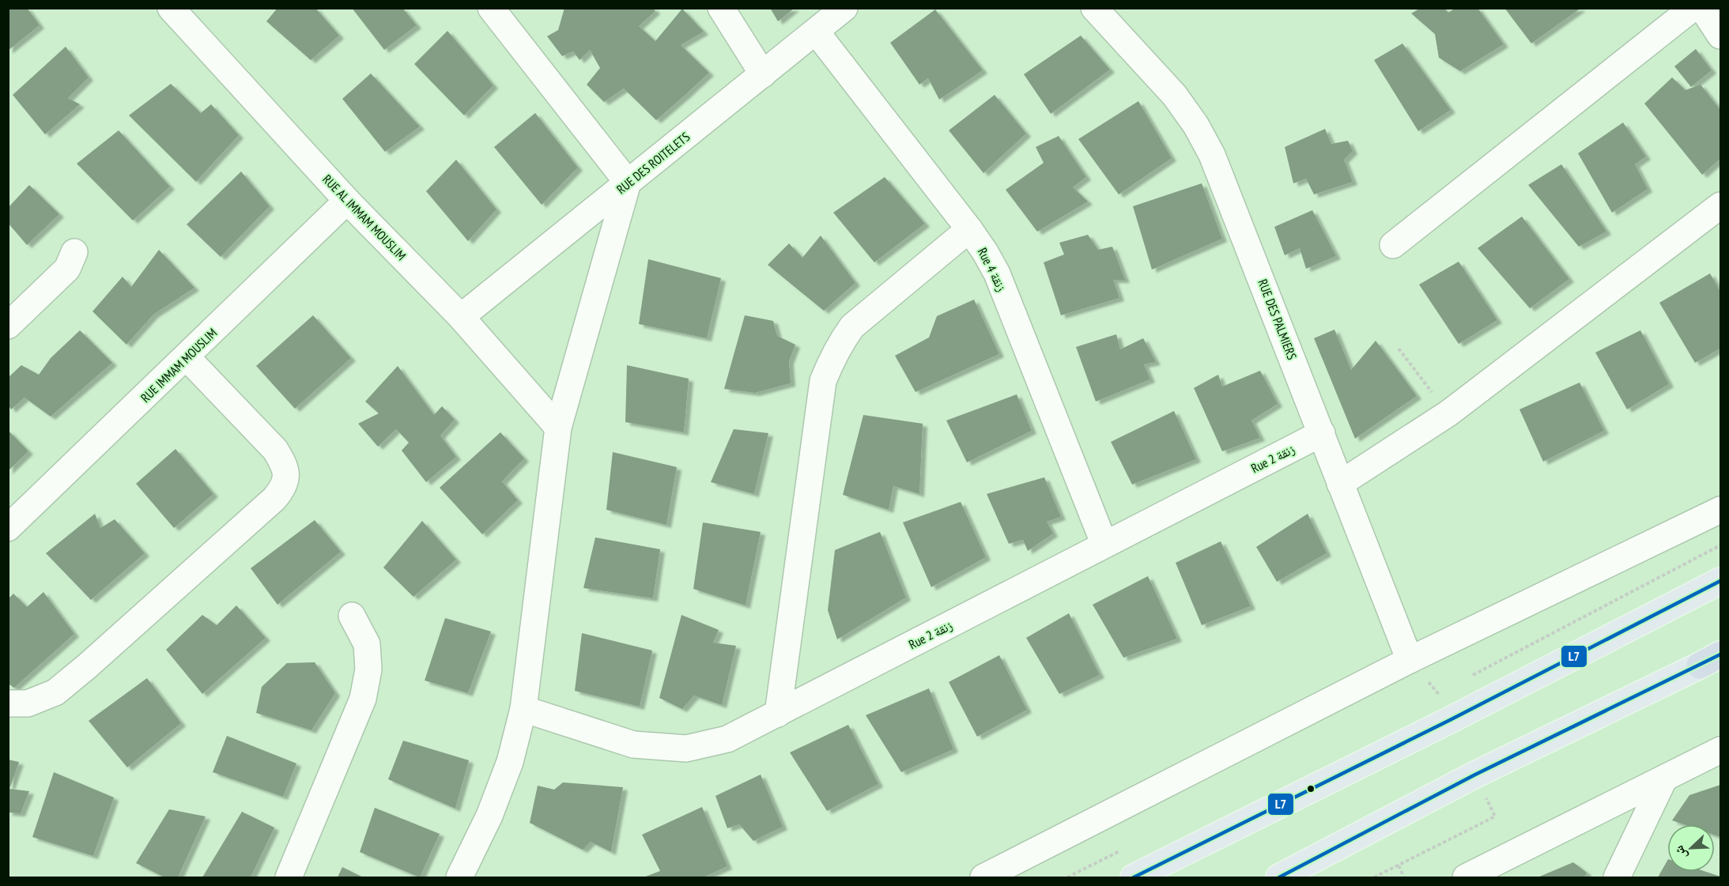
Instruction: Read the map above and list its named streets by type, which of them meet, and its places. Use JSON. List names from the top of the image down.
{
  "streets": {
    "street": [
      "RUE DES ROITELETS",
      "RUE AL IMMAM MOUSLIM",
      "Rue 4 زنقة",
      "RUE DES PALMIERS",
      "RUE IMMAM MOUSLIM",
      "Rue 2 زنقة"
    ]
  },
  "crossings": [
    ["RUE DES ROITELETS", "RUE AL IMMAM MOUSLIM"],
    ["RUE DES ROITELETS", "Rue 4 زنقة"],
    ["RUE AL IMMAM MOUSLIM", "RUE IMMAM MOUSLIM"],
    ["Rue 4 زنقة", "Rue 2 زنقة"],
    ["RUE DES PALMIERS", "Rue 2 زنقة"]
  ],
  "lines": ["transit line L7"],
  "north": "bottom left"
}
